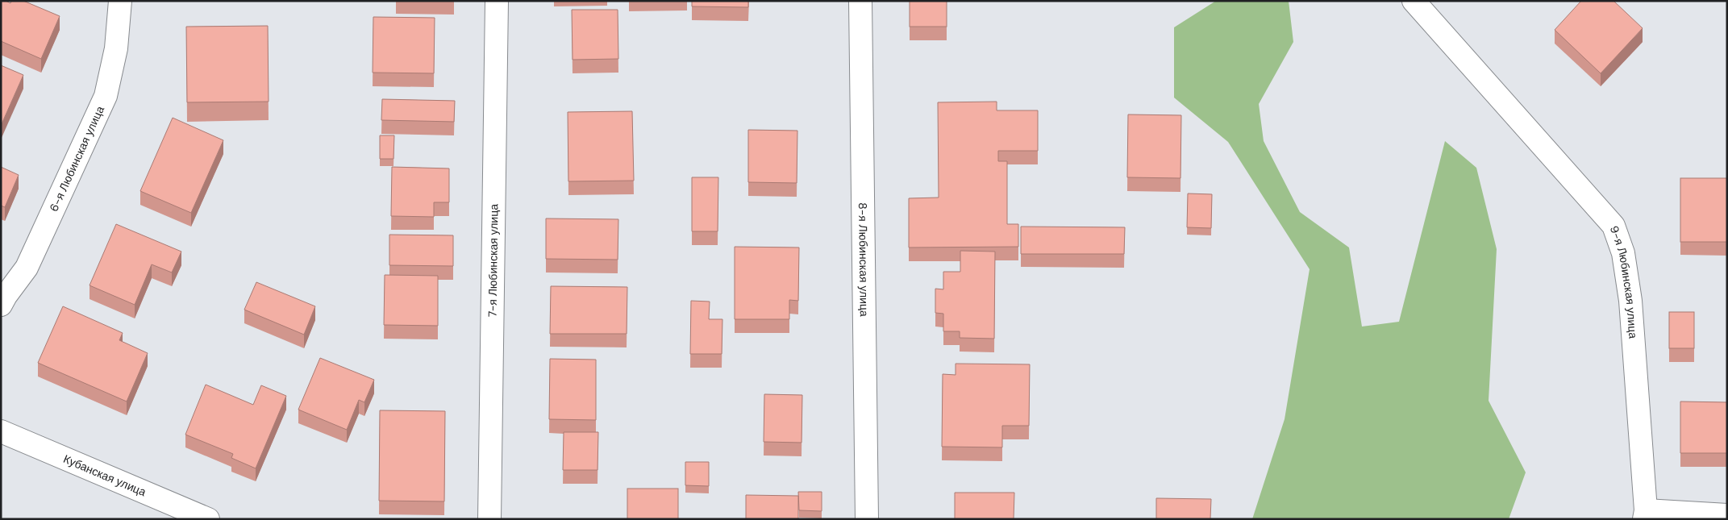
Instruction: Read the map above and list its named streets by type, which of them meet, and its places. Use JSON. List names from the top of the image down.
{
  "streets": {
    "street": [
      "6-я Любинская улица",
      "7-я Любинская улица",
      "8-я Любинская улица",
      "9-я Любинская улица",
      "Кубанская улица"
    ]
  }
}
